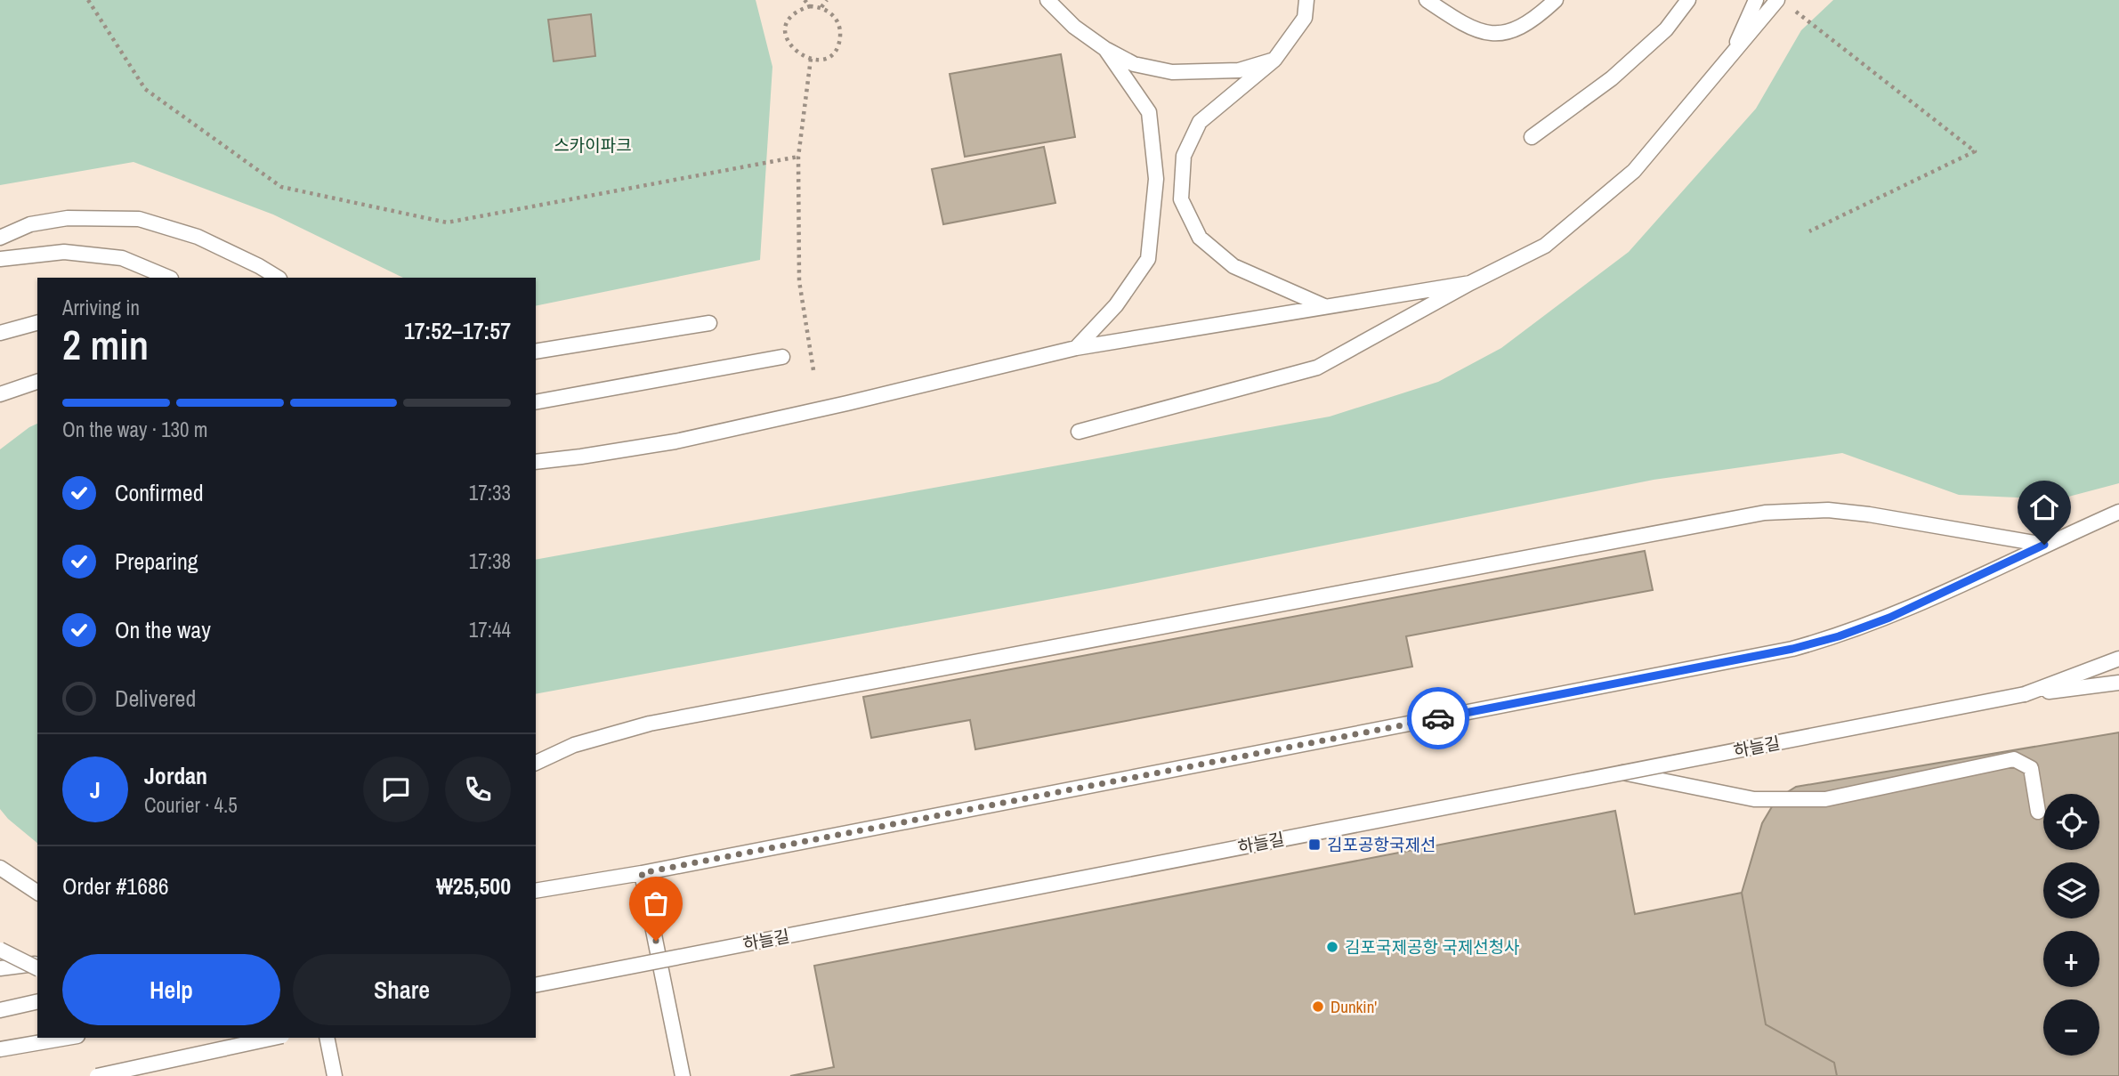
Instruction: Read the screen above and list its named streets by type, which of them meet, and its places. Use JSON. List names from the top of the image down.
{
  "streets": {
    "lane": ["하늘길"]
  },
  "parks": ["스카이파크"],
  "places": {
    "transit": ["김포공항국제선"],
    "other": ["김포국제공항 국제선청사", "Dunkin'"]
  },
  "page": {
    "heading": ["2 min", "Arriving in", "17:52–17:57"],
    "panel": [
      "Jordan",
      "Courier · 4.5",
      "Order #1686",
      "₩25,500"
    ],
    "bar": "On the way · 130 m",
    "list": [
      ["Confirmed", "17:33"],
      ["Preparing", "17:38"],
      ["On the way", "17:44"],
      "Delivered"
    ],
    "round": "J",
    "map_buttons": ["+", "−"],
    "buttons": ["Help", "Share"]
  }
}
